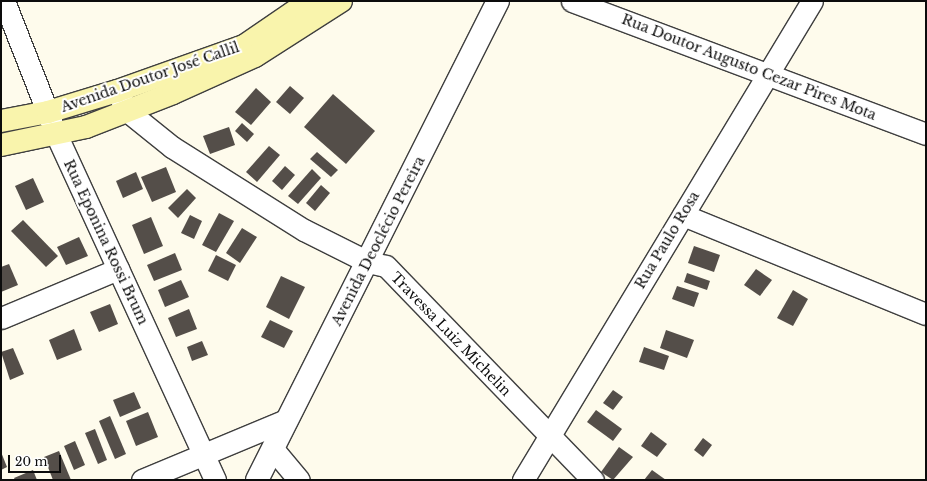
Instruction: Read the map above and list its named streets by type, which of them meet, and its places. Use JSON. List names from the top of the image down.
{
  "streets": {
    "main road": ["Avenida Doutor José Callil"],
    "street": [
      "Rua Doutor Augusto Cezar Pires Mota",
      "Rua Paulo Rosa",
      "Avenida Deoclécio Pereira",
      "Rua Eponina Rossi Brum",
      "Travessa Luiz Michelin"
    ]
  },
  "crossings": [
    ["Rua Doutor Augusto Cezar Pires Mota", "Rua Paulo Rosa"],
    ["Avenida Doutor José Callil", "Rua Eponina Rossi Brum"],
    ["Avenida Doutor José Callil", "Travessa Luiz Michelin"],
    ["Rua Paulo Rosa", "Travessa Luiz Michelin"],
    ["Avenida Deoclécio Pereira", "Travessa Luiz Michelin"]
  ],
  "scale_bar": "20 m"
}
